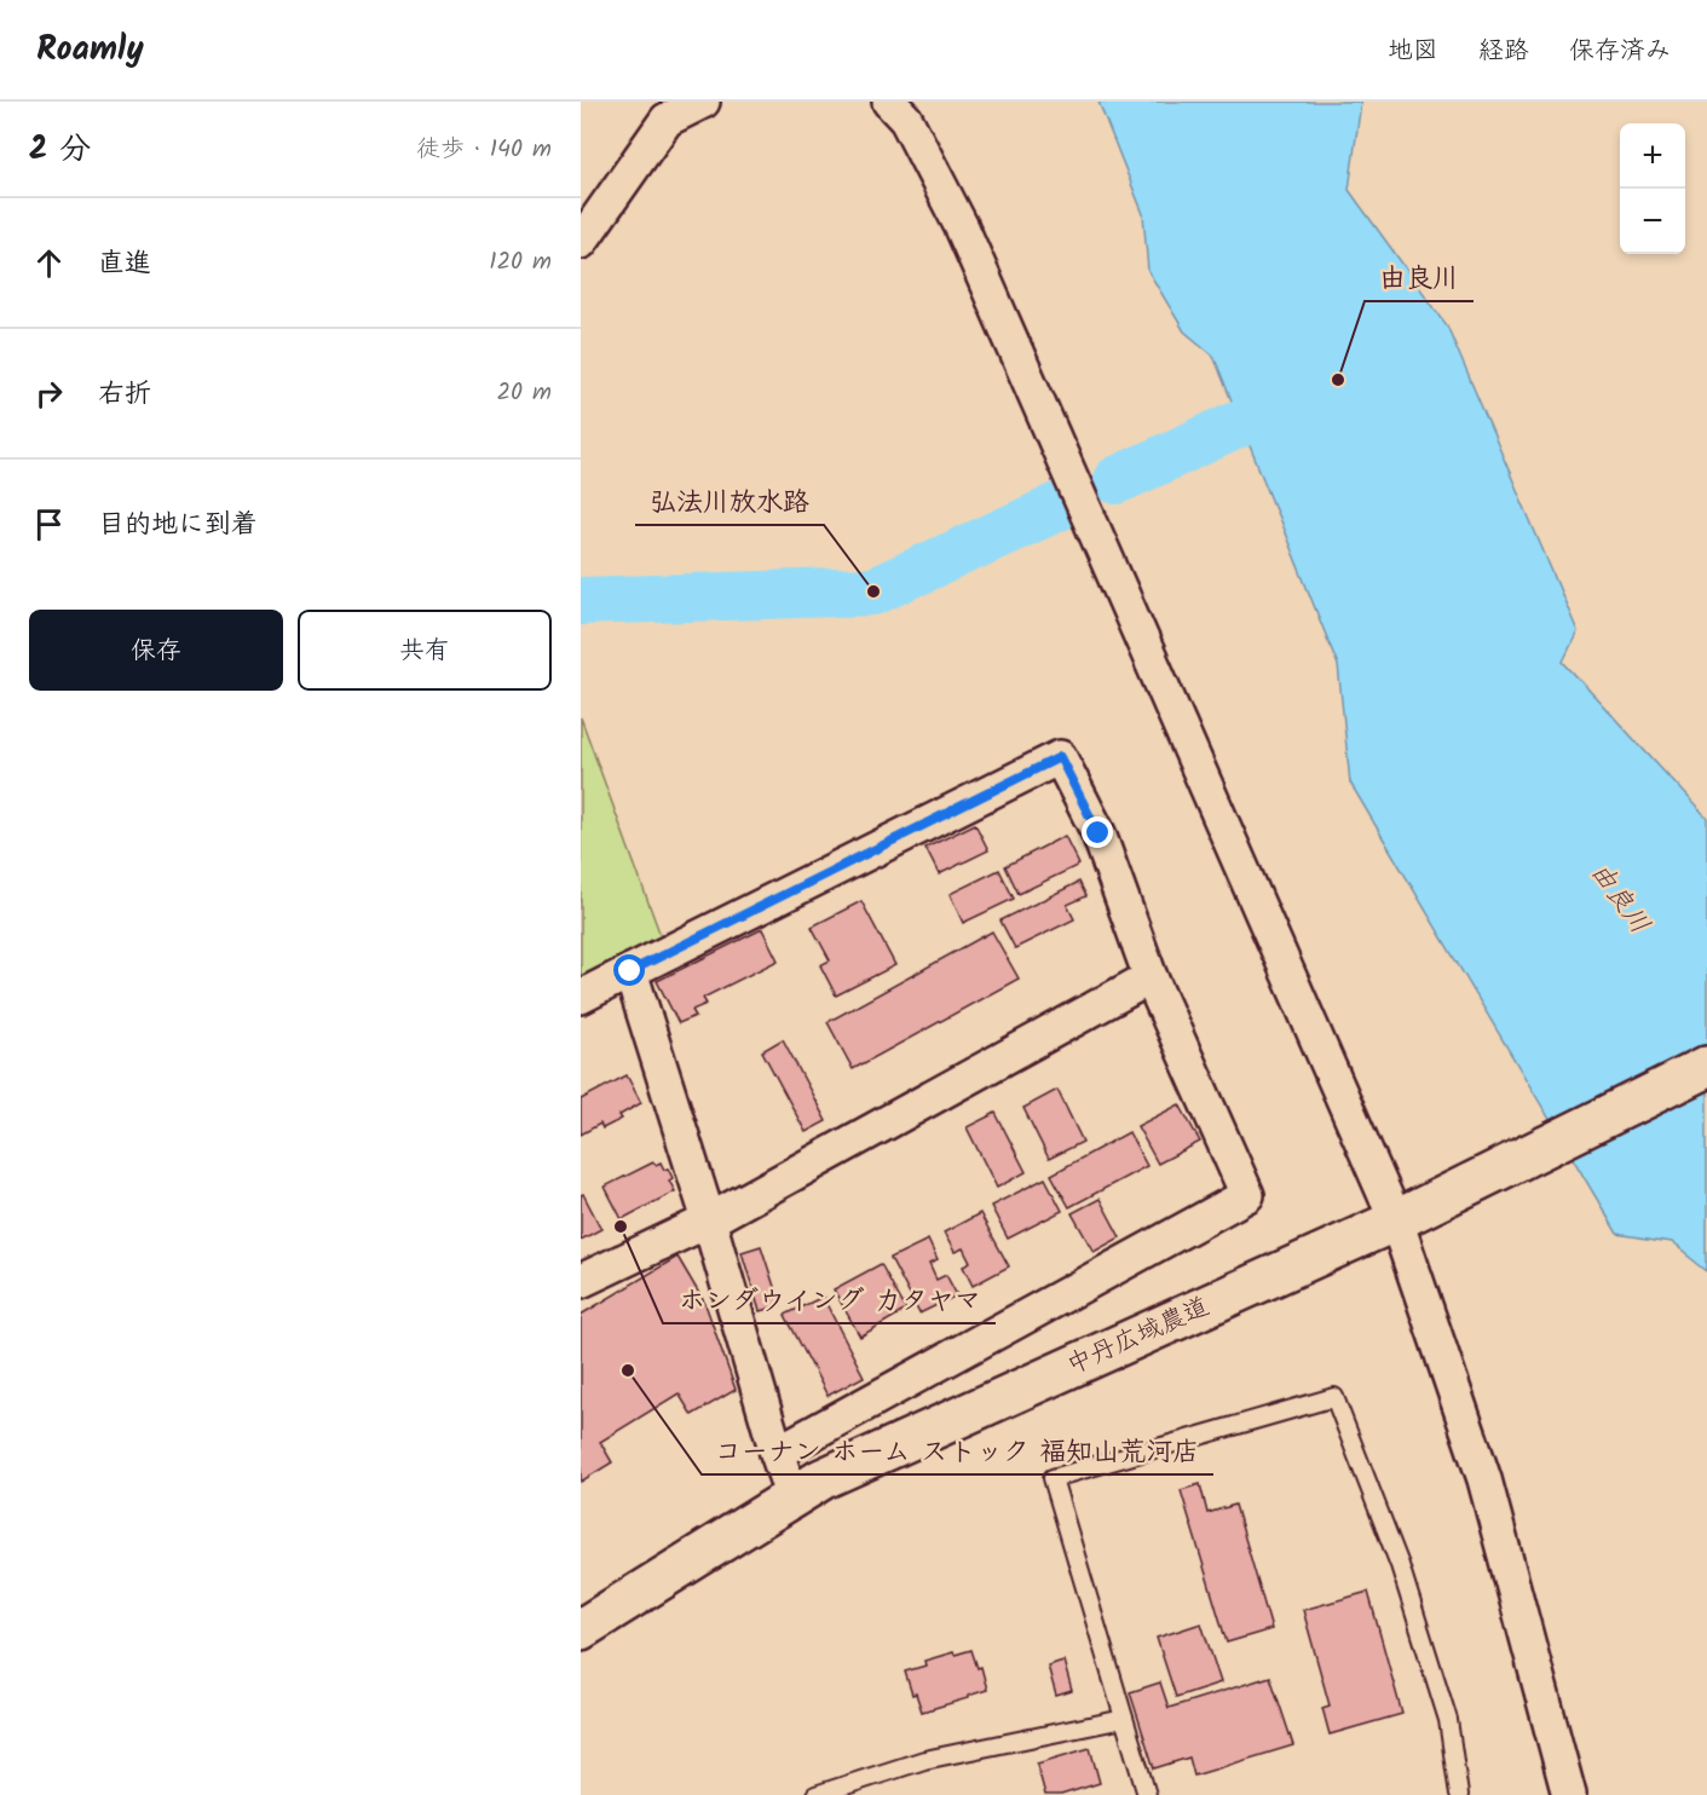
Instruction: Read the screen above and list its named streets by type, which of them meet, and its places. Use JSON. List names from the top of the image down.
{
  "streets": {
    "street": ["中丹広域農道"]
  },
  "water": ["由良川"],
  "places": [
    "由良川",
    "弘法川放水路",
    "ホンダウイング カタヤマ",
    "コーナン ホーム ストック 福知山荒河店"
  ],
  "page": {
    "header": "Roamly",
    "nav": ["地図", "経路", "保存済み"],
    "heading": ["2 分", "徒歩 · 140 m"],
    "map_buttons": ["+", "−"],
    "list": [
      ["直進", "120 m"],
      ["右折", "20 m"],
      "目的地に到着"
    ],
    "buttons": ["保存", "共有"]
  }
}
